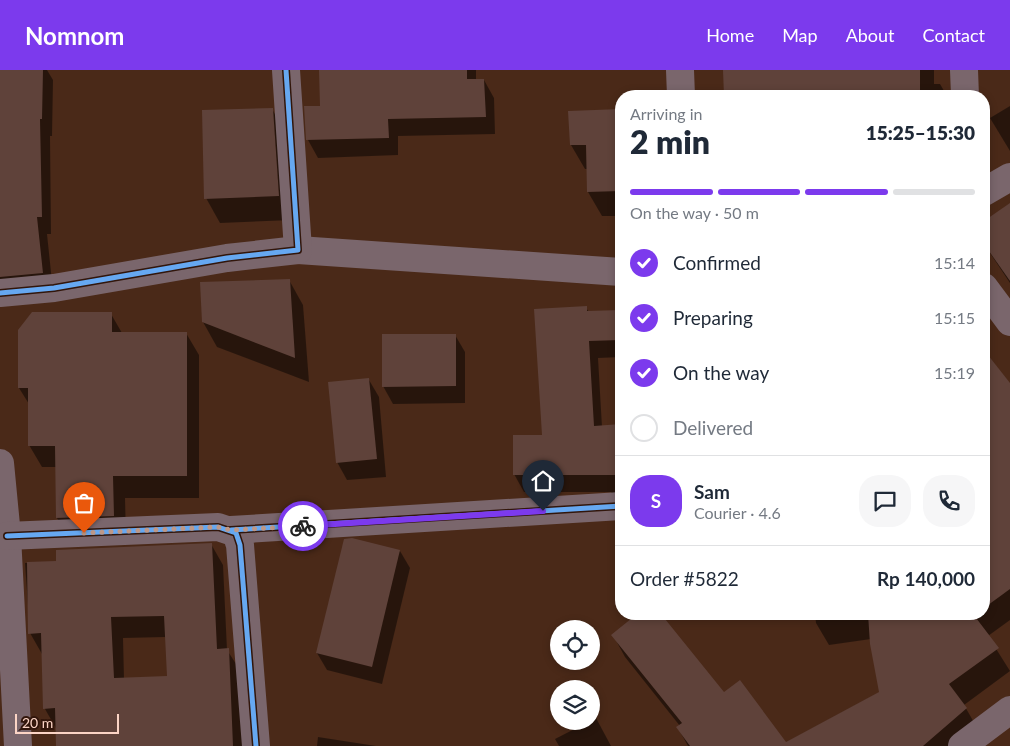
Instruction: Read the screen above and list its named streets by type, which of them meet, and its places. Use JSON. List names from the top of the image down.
{
  "scale_bar": "20 m",
  "page": {
    "header": "Nomnom",
    "nav": [
      "Home",
      "Map",
      "About",
      "Contact"
    ],
    "heading": ["2 min", "Arriving in", "15:25–15:30"],
    "panel": [
      "Sam",
      "Courier · 4.6",
      "Order #5822",
      "Rp 140,000"
    ],
    "bar": "On the way · 50 m",
    "list": [
      ["Confirmed", "15:14"],
      ["Preparing", "15:15"],
      ["On the way", "15:19"],
      "Delivered"
    ],
    "round": "S",
    "scale": "20 m"
  }
}
